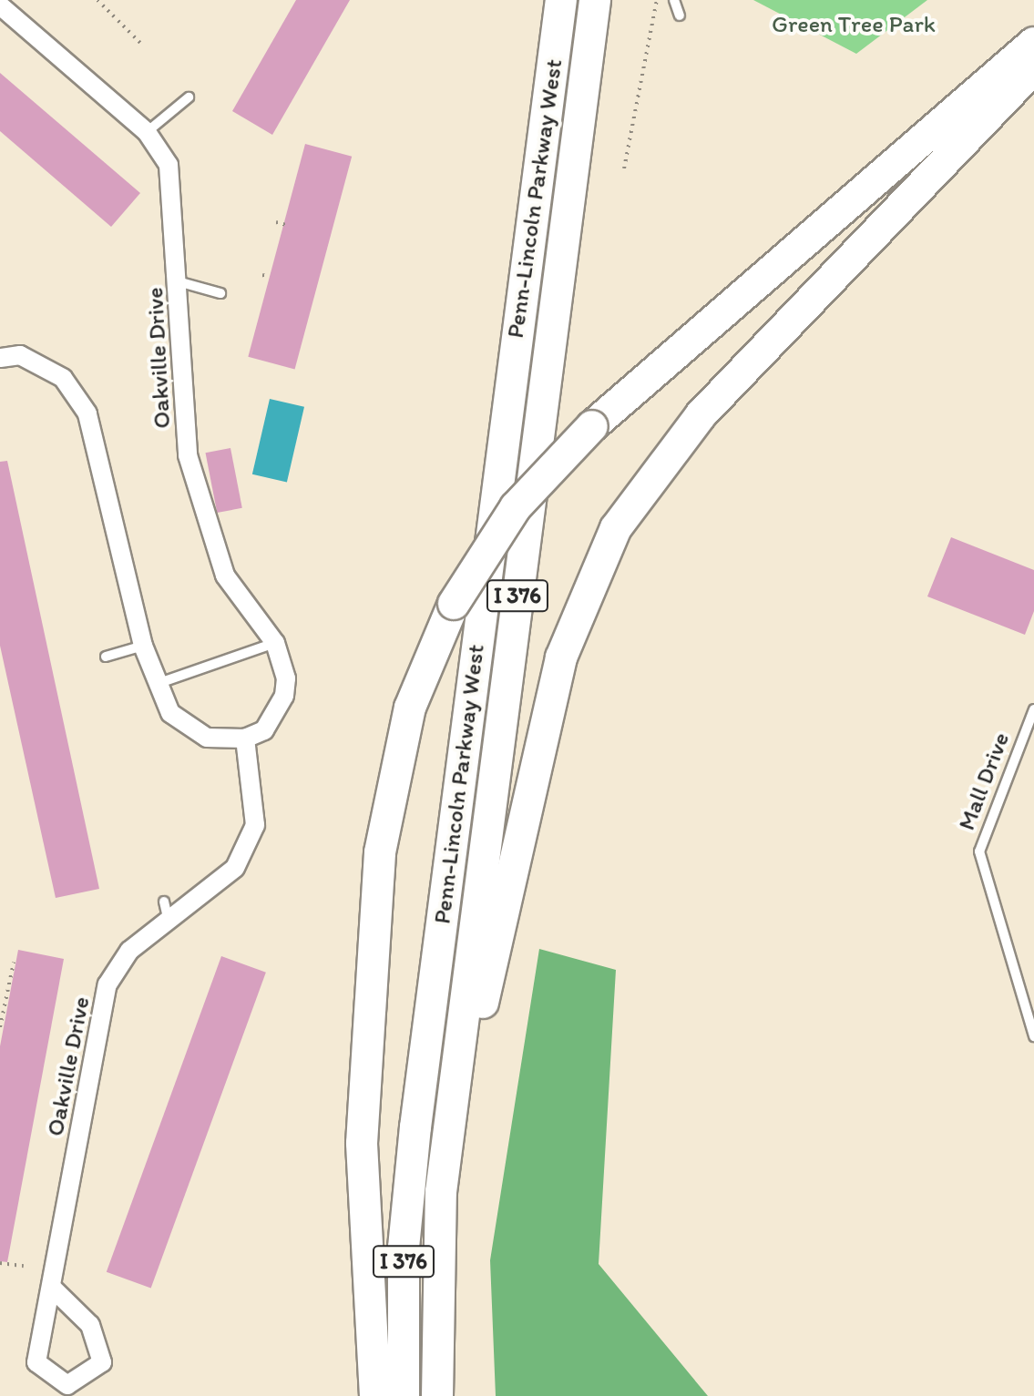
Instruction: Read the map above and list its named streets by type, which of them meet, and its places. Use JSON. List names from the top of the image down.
{
  "streets": {
    "highway": ["Penn-Lincoln Parkway West", "I 376"],
    "street": ["Oakville Drive"],
    "lane": ["Mall Drive"]
  },
  "parks": ["Green Tree Park"]
}
